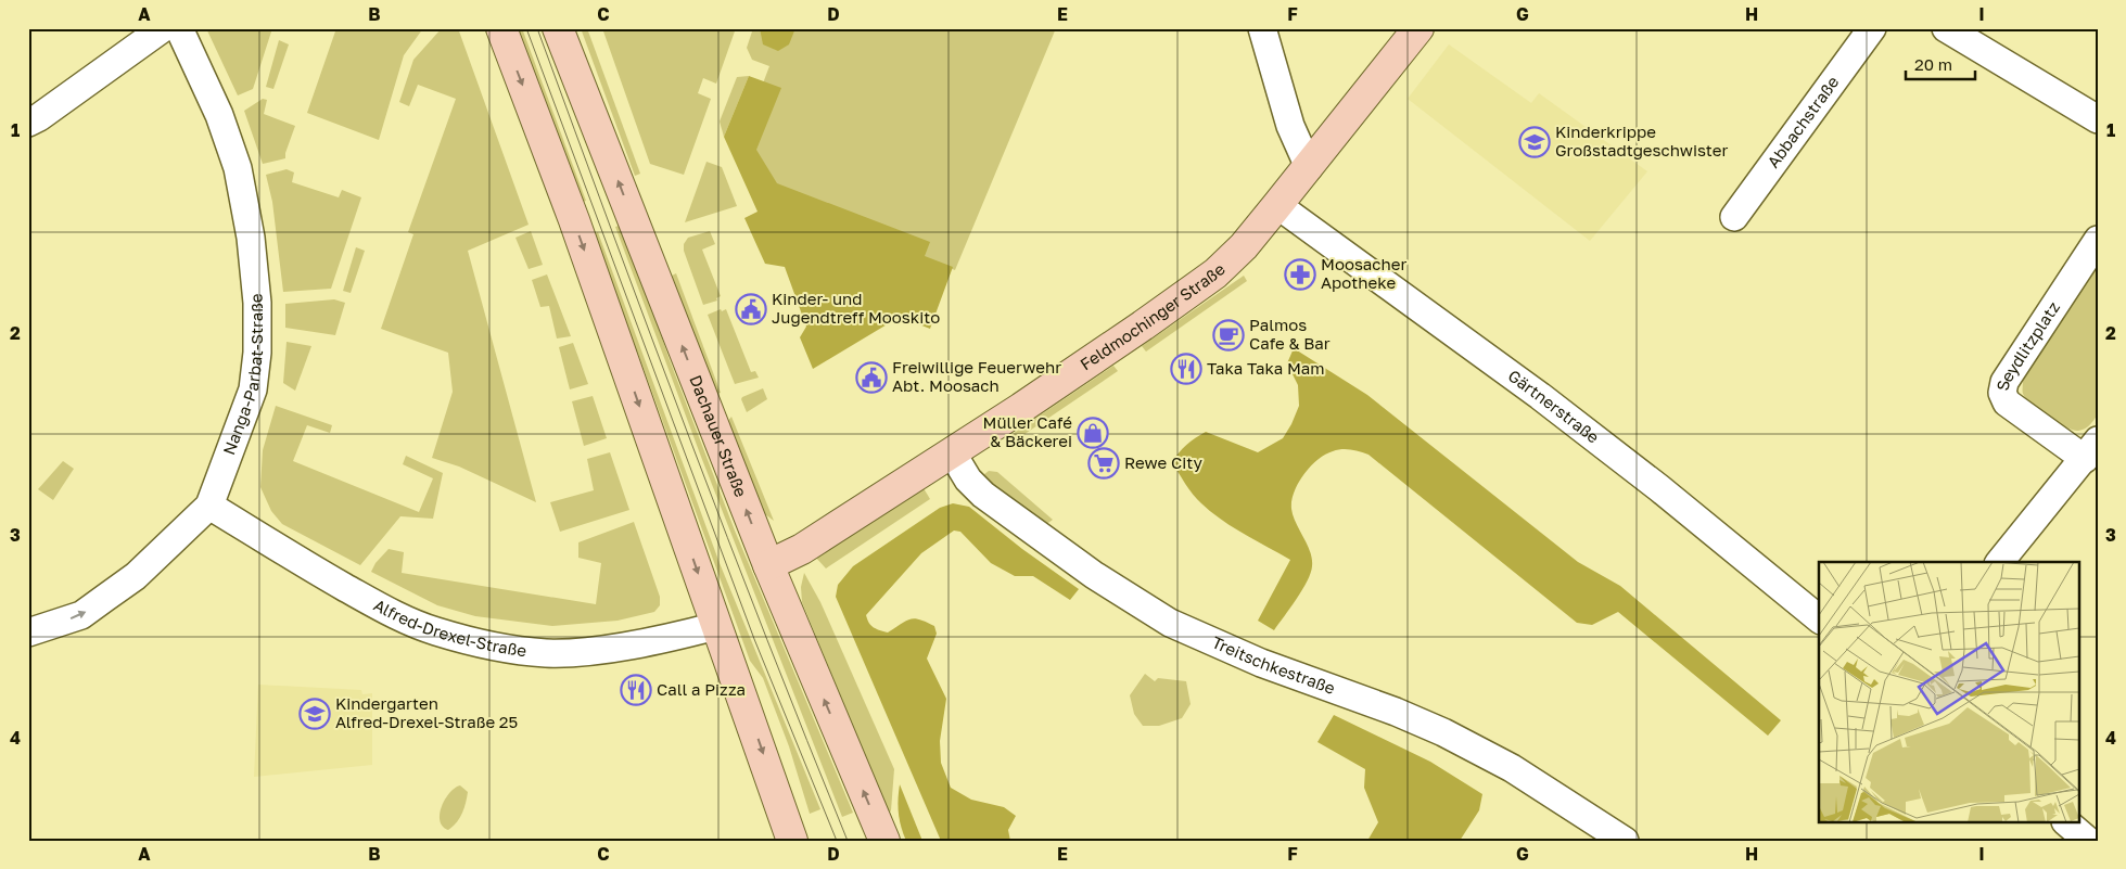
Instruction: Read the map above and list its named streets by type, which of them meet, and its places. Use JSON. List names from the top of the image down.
{
  "streets": {
    "main road": ["Feldmochinger Straße", "Dachauer Straße"],
    "street": [
      "Abbachstraße",
      "Seydlitzplatz",
      "Nanga-Parbat-Straße",
      "Gärtnerstraße",
      "Alfred-Drexel-Straße",
      "Treitschkestraße"
    ]
  },
  "crossings": [
    ["Feldmochinger Straße", "Gärtnerstraße"],
    ["Feldmochinger Straße", "Dachauer Straße"],
    ["Feldmochinger Straße", "Treitschkestraße"],
    ["Nanga-Parbat-Straße", "Alfred-Drexel-Straße"]
  ],
  "places": {
    "school or university": ["Kinderkrippe Großstadtgeschwister", "Kindergarten Alfred-Drexel-Straße 25"],
    "pharmacy": ["Moosacher Apotheke"],
    "public building": ["Kinder- und Jugendtreff Mooskito", "Freiwillige Feuerwehr Abt. Moosach"],
    "cafe": ["Palmos Cafe & Bar"],
    "restaurant": ["Taka Taka Mam", "Call a Pizza"],
    "shop": ["Müller Café & Bäckerei"],
    "supermarket": ["Rewe City"]
  },
  "scale_bar": "20 m",
  "grid": {
    "columns": [
      "A",
      "B",
      "C",
      "D",
      "E",
      "F",
      "G",
      "H",
      "I"
    ],
    "rows": [
      "1",
      "2",
      "3",
      "4"
    ]
  }
}
